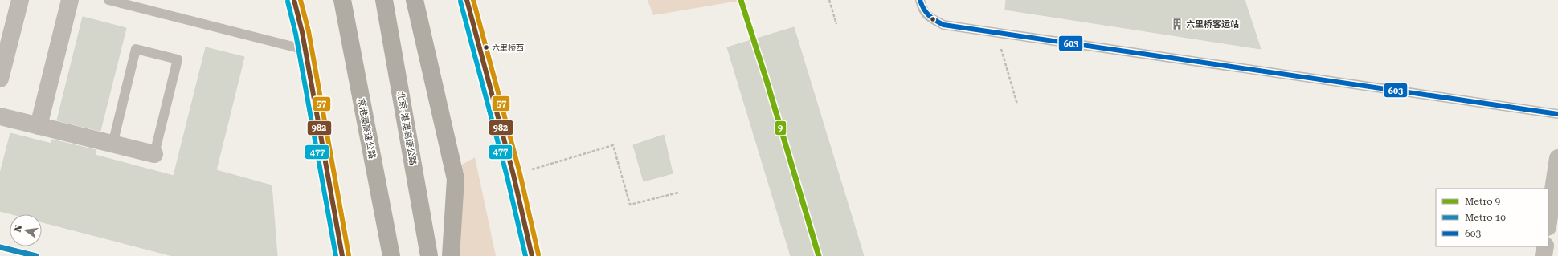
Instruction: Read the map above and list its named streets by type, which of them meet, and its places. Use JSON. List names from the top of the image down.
{
  "streets": {
    "highway": ["京港澳高速公路", "北京-港澳高速公路"]
  },
  "places": {
    "building": ["六里桥客运站"],
    "other": ["六里桥西"]
  },
  "lines": [
    "metro line 9",
    "transit line 603",
    "transit line 982",
    "transit line 57",
    "transit line 477",
    "metro line 10"
  ],
  "legend": ["Metro 9", "Metro 10", "603"],
  "north": "left"
}
